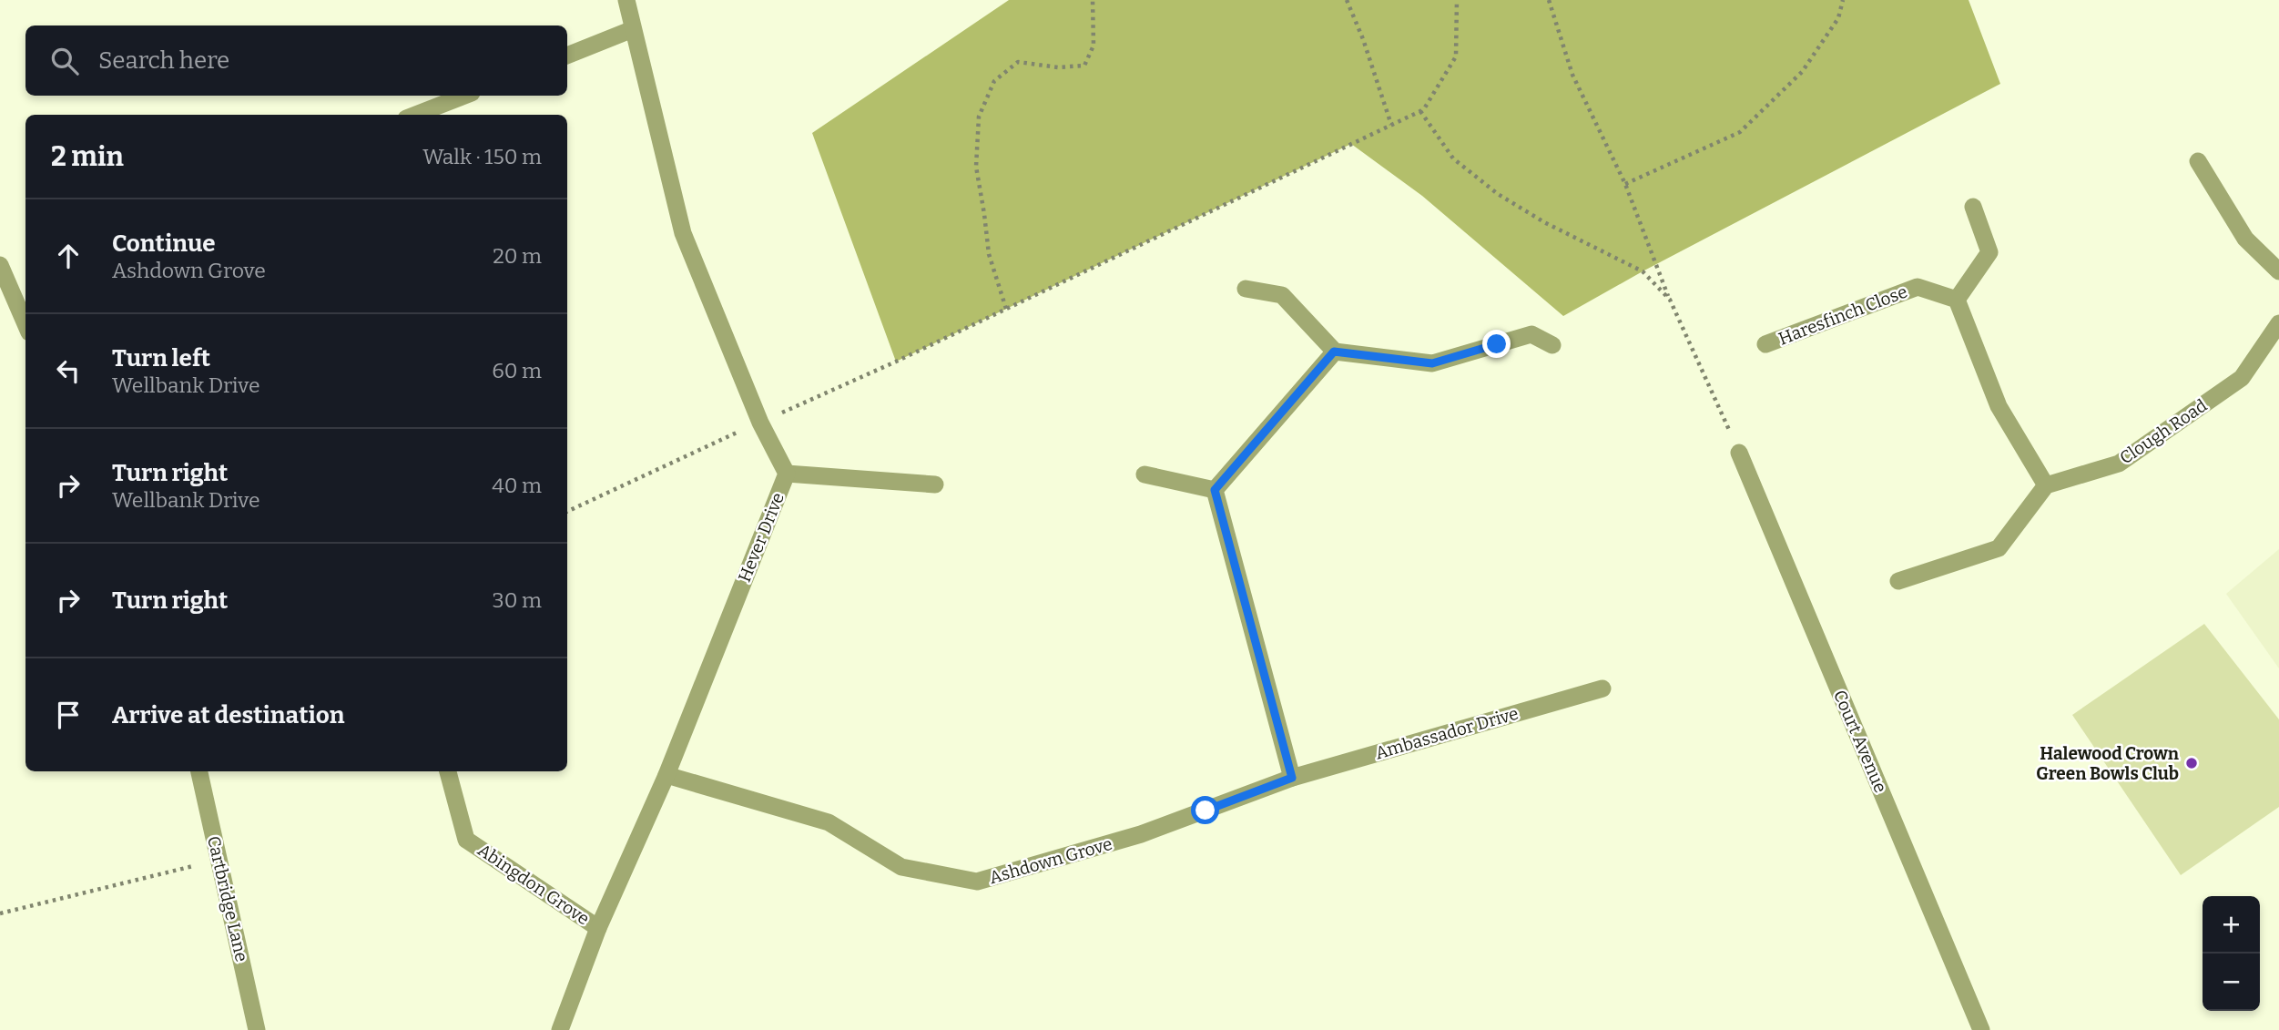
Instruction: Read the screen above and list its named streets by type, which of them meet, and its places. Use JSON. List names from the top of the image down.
{
  "streets": {
    "street": [
      "Haresfinch Close",
      "Clough Road",
      "Hever Drive",
      "Ambassador Drive",
      "Court Avenue",
      "Ashdown Grove",
      "Abingdon Grove",
      "Cartbridge Lane"
    ]
  },
  "crossings": [
    ["Hever Drive", "Ashdown Grove"],
    ["Hever Drive", "Abingdon Grove"],
    ["Ambassador Drive", "Ashdown Grove"]
  ],
  "places": ["Halewood Crown Green Bowls Club"],
  "page": {
    "search": "Search here",
    "heading": ["2 min", "Walk · 150 m"],
    "list": [
      ["Continue", "Ashdown Grove", "20 m"],
      ["Turn left", "Wellbank Drive", "60 m"],
      ["Turn right", "Wellbank Drive", "40 m"],
      ["Turn right", "30 m"],
      "Arrive at destination"
    ],
    "map_buttons": ["+", "−"]
  }
}
